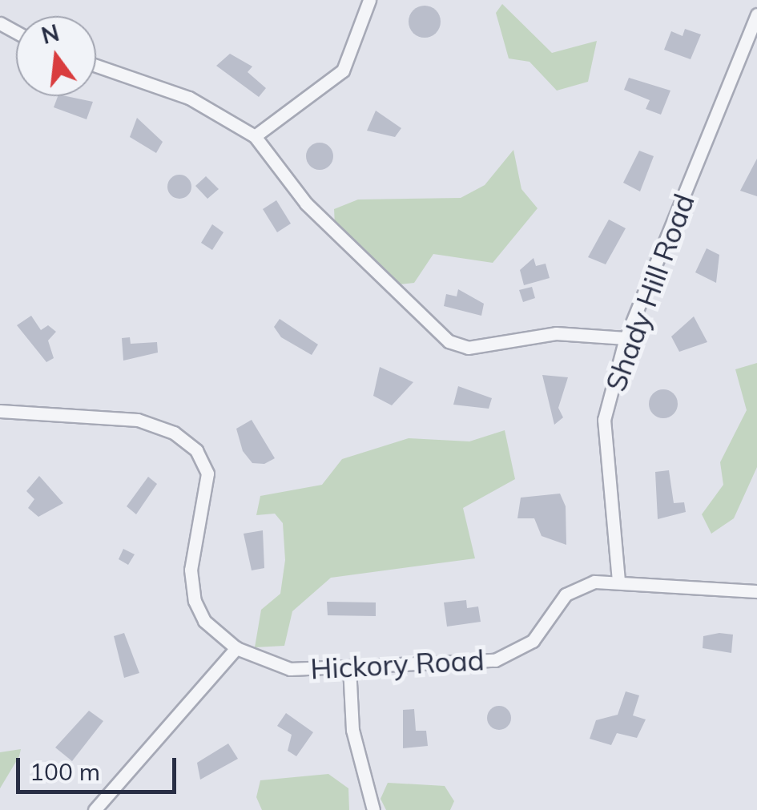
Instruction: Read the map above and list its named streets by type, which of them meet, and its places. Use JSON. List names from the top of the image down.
{
  "streets": {
    "street": ["Shady Hill Road", "Hickory Road"]
  },
  "crossings": [
    ["Shady Hill Road", "Hickory Road"]
  ],
  "scale_bar": "100 m",
  "north": "top"
}
